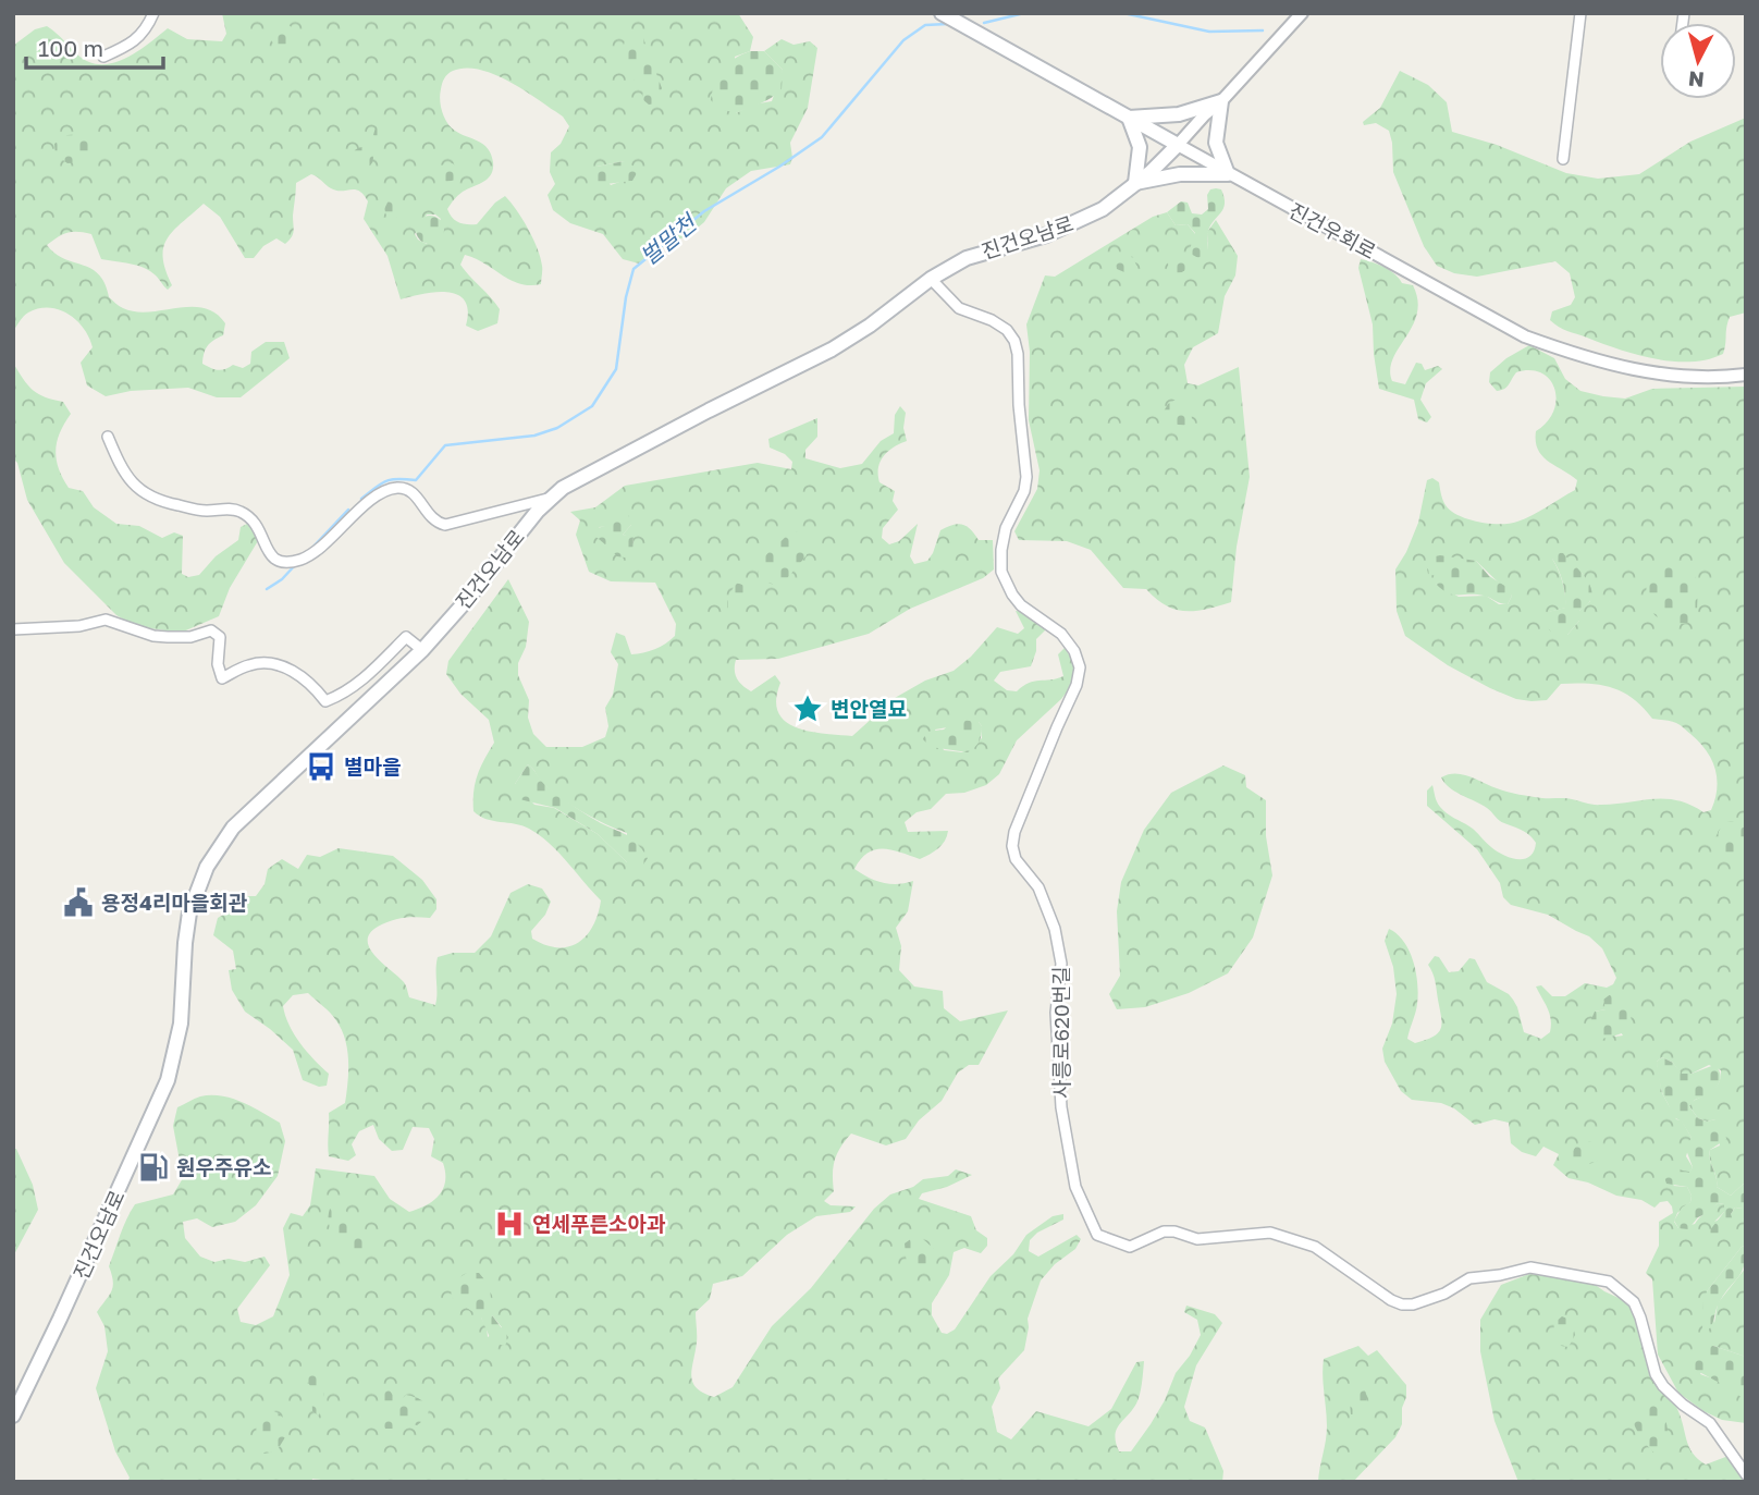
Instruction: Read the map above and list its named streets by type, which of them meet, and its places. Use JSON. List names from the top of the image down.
{
  "streets": {
    "main road": ["진건우회로", "진건오남로"],
    "street": ["사릉로620번길"]
  },
  "crossings": [
    ["진건우회로", "진건오남로"],
    ["진건오남로", "사릉로620번길"]
  ],
  "water": ["벌말천"],
  "places": {
    "place": ["변안열묘"],
    "bus stop": ["별마을"],
    "public building": ["용정4리마을회관"],
    "fuel station": ["원우주유소"],
    "hospital": ["연세푸른소아과"]
  },
  "scale_bar": "100 m",
  "north": "bottom"
}
